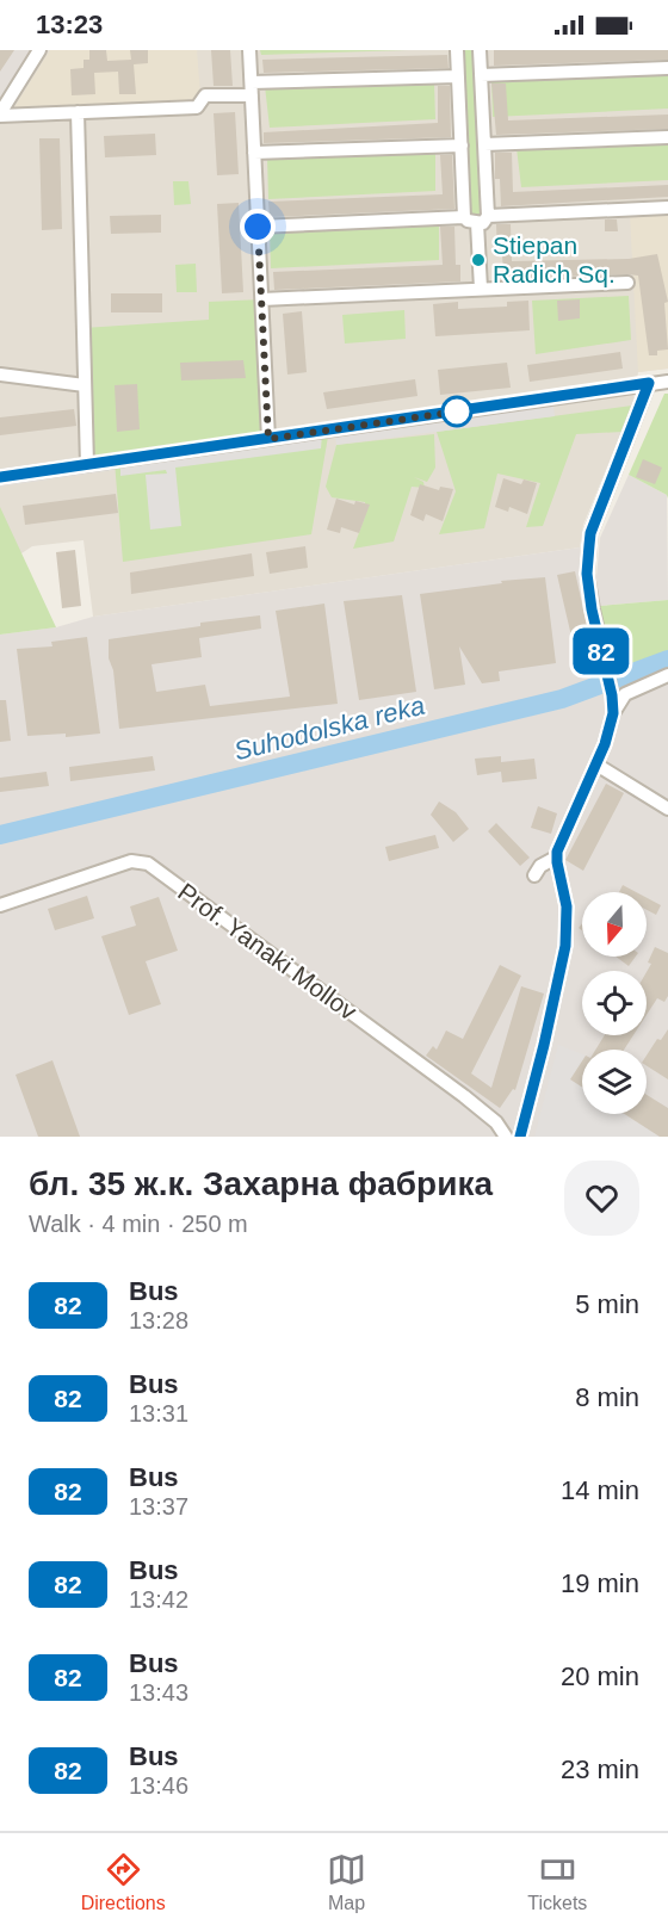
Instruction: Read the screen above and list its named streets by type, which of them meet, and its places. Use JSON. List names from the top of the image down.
{
  "streets": {
    "street": ["Prof. Yanaki Mollov"]
  },
  "water": ["Suhodolska reka"],
  "places": ["Stiepan Radich Sq."],
  "lines": ["bus line 82"],
  "north": "bottom",
  "page": {
    "status": "13:23",
    "on_map": "82",
    "heading": ["бл. 35 ж.к. Захарна фабрика", "Walk · 4 min · 250 m"],
    "list": [
      {
        "mark": "82",
        "name": "Bus",
        "note": "13:28",
        "value": "5 min"
      },
      {
        "mark": "82",
        "name": "Bus",
        "note": "13:31",
        "value": "8 min"
      },
      {
        "mark": "82",
        "name": "Bus",
        "note": "13:37",
        "value": "14 min"
      },
      {
        "mark": "82",
        "name": "Bus",
        "note": "13:42",
        "value": "19 min"
      },
      {
        "mark": "82",
        "name": "Bus",
        "note": "13:43",
        "value": "20 min"
      },
      {
        "mark": "82",
        "name": "Bus",
        "note": "13:46",
        "value": "23 min"
      }
    ],
    "tabs": ["Directions", "Map", "Tickets"]
  }
}
